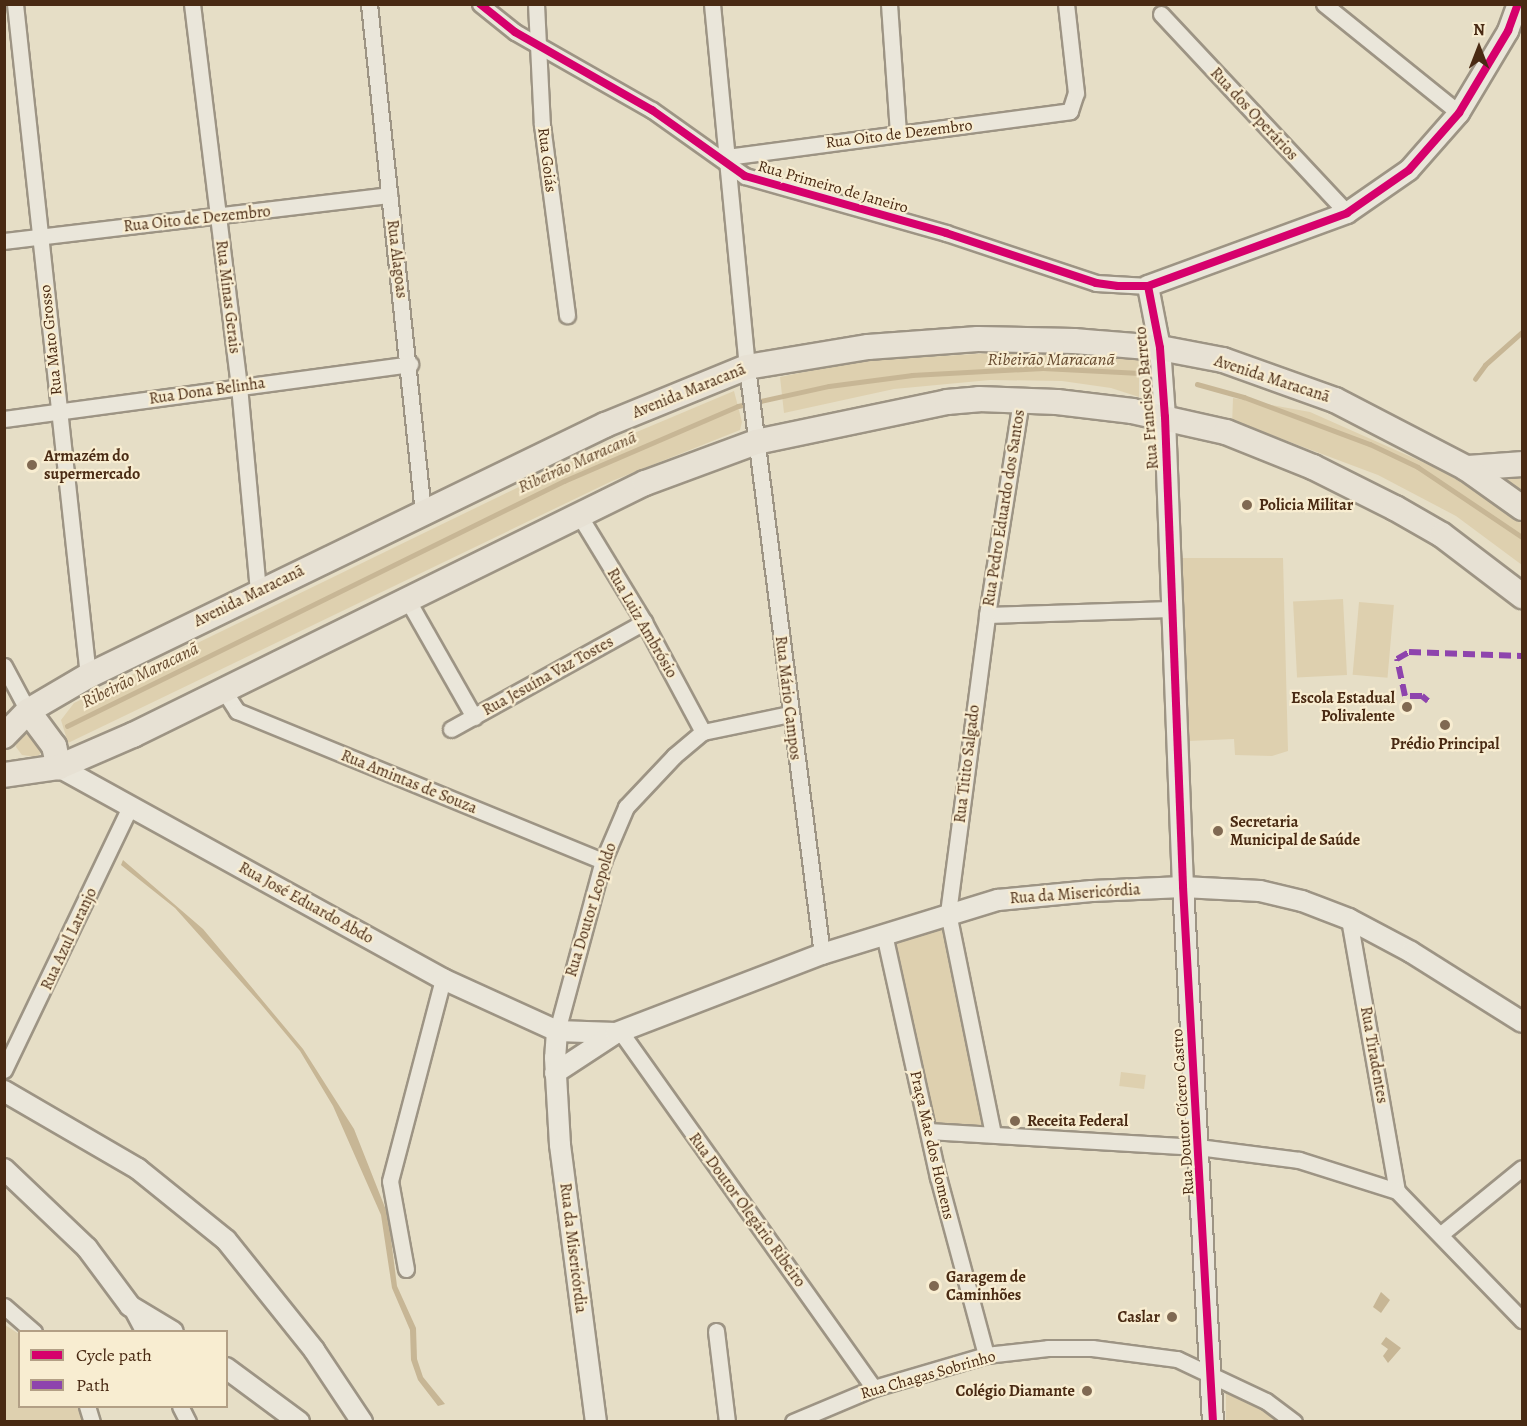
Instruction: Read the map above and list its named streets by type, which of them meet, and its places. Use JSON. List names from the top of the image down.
{
  "streets": {
    "main road": ["Avenida Maracanã"],
    "street": [
      "Rua dos Operários",
      "Rua Oito de Dezembro",
      "Rua Goiás",
      "Rua Primeiro de Janeiro",
      "Rua Alagoas",
      "Rua Minas Gerais",
      "Rua Mato Grosso",
      "Rua Dona Belinha",
      "Rua Francisco Barreto",
      "Rua Pedro Eduardo dos Santos",
      "Rua Luiz Ambrósio",
      "Rua Jesuína Vaz Tostes",
      "Rua Mário Campos",
      "Rua Titito Salgado",
      "Rua Amintas de Souza",
      "Rua da Misericórdia",
      "Rua José Eduardo Abdo",
      "Rua Doutor Leopoldo",
      "Rua Azul Laranjo",
      "Rua Tiradentes",
      "Rua Doutor Cícero Castro",
      "Praça Mae dos Homens",
      "Rua Doutor Olegário Ribeiro",
      "Rua Chagas Sobrinho"
    ]
  },
  "crossings": [
    ["Rua Oito de Dezembro", "Rua Primeiro de Janeiro"],
    ["Rua Oito de Dezembro", "Rua Alagoas"],
    ["Rua Oito de Dezembro", "Rua Minas Gerais"],
    ["Rua Oito de Dezembro", "Rua Mato Grosso"],
    ["Rua Oito de Dezembro", "Rua Mário Campos"],
    ["Rua Goiás", "Rua Primeiro de Janeiro"],
    ["Rua Primeiro de Janeiro", "Rua Francisco Barreto"],
    ["Rua Primeiro de Janeiro", "Rua Mário Campos"],
    ["Rua Alagoas", "Avenida Maracanã"],
    ["Rua Alagoas", "Rua Dona Belinha"],
    ["Rua Minas Gerais", "Avenida Maracanã"],
    ["Rua Minas Gerais", "Rua Dona Belinha"],
    ["Rua Mato Grosso", "Avenida Maracanã"],
    ["Rua Mato Grosso", "Rua Dona Belinha"],
    ["Avenida Maracanã", "Rua Francisco Barreto"],
    ["Avenida Maracanã", "Rua Mário Campos"],
    ["Rua Francisco Barreto", "Rua da Misericórdia"],
    ["Rua Francisco Barreto", "Rua Doutor Cícero Castro"],
    ["Rua Pedro Eduardo dos Santos", "Rua Titito Salgado"],
    ["Rua Luiz Ambrósio", "Rua Jesuína Vaz Tostes"],
    ["Rua Luiz Ambrósio", "Rua Doutor Leopoldo"],
    ["Rua Mário Campos", "Rua da Misericórdia"],
    ["Rua Mário Campos", "Rua Doutor Leopoldo"],
    ["Rua Titito Salgado", "Rua da Misericórdia"],
    ["Rua Amintas de Souza", "Rua Doutor Leopoldo"],
    ["Rua da Misericórdia", "Rua José Eduardo Abdo"],
    ["Rua da Misericórdia", "Rua Doutor Leopoldo"],
    ["Rua da Misericórdia", "Rua Tiradentes"],
    ["Rua da Misericórdia", "Rua Doutor Cícero Castro"],
    ["Rua da Misericórdia", "Praça Mae dos Homens"],
    ["Rua da Misericórdia", "Rua Doutor Olegário Ribeiro"],
    ["Rua José Eduardo Abdo", "Rua Doutor Leopoldo"],
    ["Rua José Eduardo Abdo", "Rua Azul Laranjo"],
    ["Rua Doutor Cícero Castro", "Rua Chagas Sobrinho"],
    ["Praça Mae dos Homens", "Rua Chagas Sobrinho"],
    ["Rua Doutor Olegário Ribeiro", "Rua Chagas Sobrinho"]
  ],
  "water": ["Ribeirão Maracanã"],
  "places": [
    "Armazém do supermercado",
    "Policia Militar",
    "Escola Estadual Polivalente",
    "Prédio Principal",
    "Secretaria Municipal de Saúde",
    "Receita Federal",
    "Garagem de Caminhões",
    "Caslar",
    "Colégio Diamante"
  ],
  "legend": ["Cycle path", "Path"],
  "north": "top"
}
